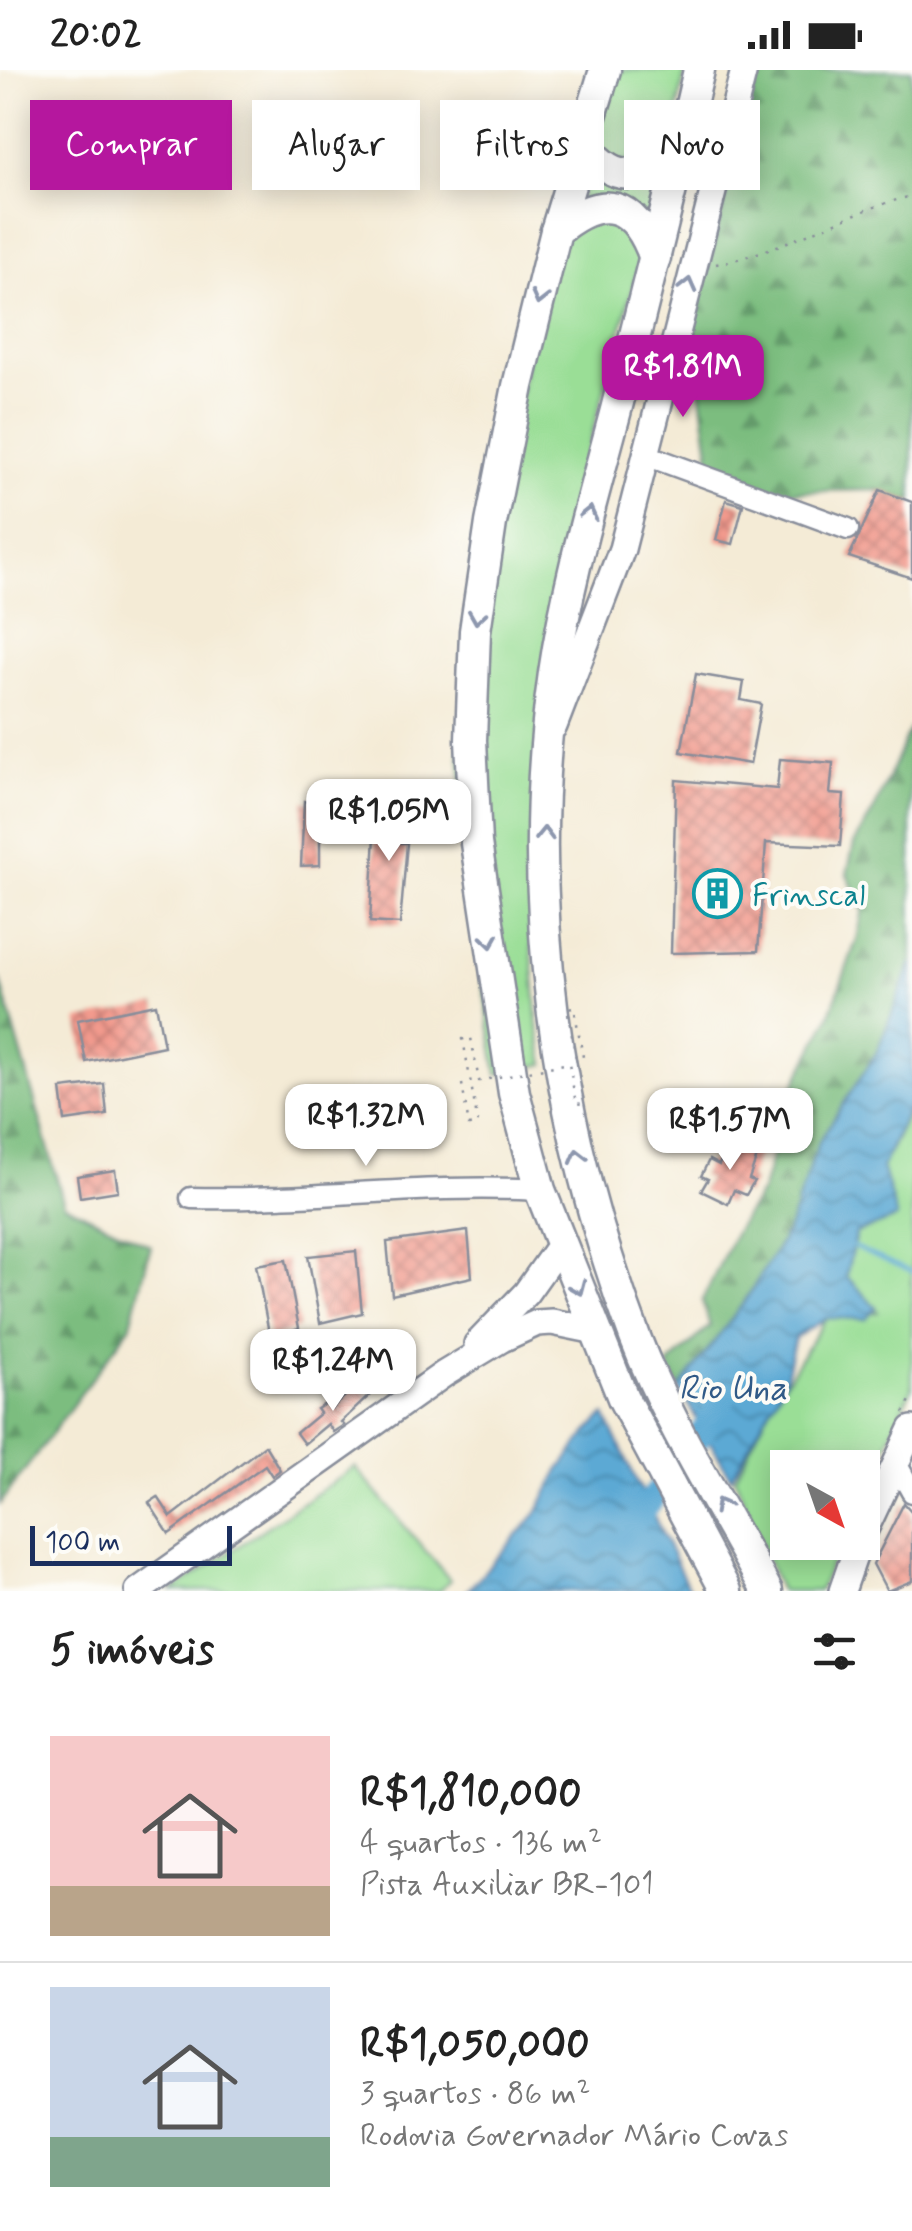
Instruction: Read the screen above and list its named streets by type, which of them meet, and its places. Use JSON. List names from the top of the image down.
{
  "water": ["Rio Una"],
  "places": {
    "building": ["Frinscal"]
  },
  "scale_bar": "100 m",
  "north": "bottom right",
  "page": {
    "status": "20:02",
    "chip": [
      "Comprar",
      "Alugar",
      "Filtros",
      "Novo"
    ],
    "price": [
      "R$1.81M",
      "R$1.05M",
      "R$1.32M",
      "R$1.57M",
      "R$1.24M"
    ],
    "scale": "100 m",
    "heading": "5 imóveis",
    "list": [
      {
        "name": "R$1,810,000",
        "note": "4 quartos · 136 m² · Pista Auxiliar BR-101"
      },
      {
        "name": "R$1,050,000",
        "note": "3 quartos · 86 m² · Rodovia Governador Mário Covas"
      }
    ]
  }
}
